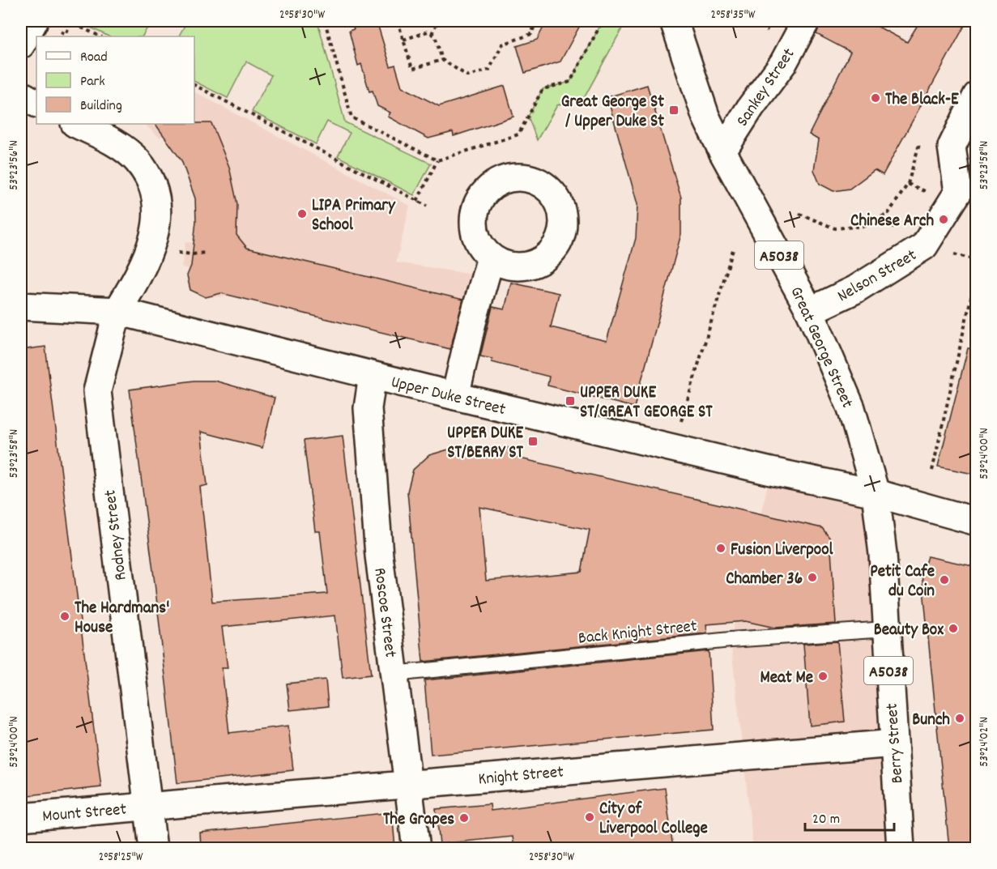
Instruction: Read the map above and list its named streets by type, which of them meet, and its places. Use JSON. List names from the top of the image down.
{
  "streets": {
    "street": [
      "Sankey Street",
      "A5038",
      "Nelson Street",
      "Great George Street",
      "Upper Duke Street",
      "Rodney Street",
      "Roscoe Street",
      "Berry Street",
      "Knight Street",
      "Mount Street"
    ],
    "lane": ["Back Knight Street"]
  },
  "crossings": [
    ["Sankey Street", "Great George Street"],
    ["Nelson Street", "Great George Street"],
    ["Great George Street", "Upper Duke Street"],
    ["Great George Street", "Berry Street"],
    ["Upper Duke Street", "Rodney Street"],
    ["Upper Duke Street", "Roscoe Street"],
    ["Upper Duke Street", "Berry Street"],
    ["Rodney Street", "Knight Street"],
    ["Rodney Street", "Mount Street"],
    ["Roscoe Street", "Back Knight Street"],
    ["Roscoe Street", "Knight Street"],
    ["Back Knight Street", "Berry Street"],
    ["Berry Street", "Knight Street"],
    ["Knight Street", "Mount Street"]
  ],
  "places": {
    "other": [
      "The Black-E",
      "LIPA Primary School",
      "Chinese Arch",
      "Fusion Liverpool",
      "Chamber 36",
      "Petit Cafe du Coin",
      "The Hardmans' House",
      "Beauty Box",
      "Meat Me",
      "Bunch",
      "City of Liverpool College",
      "The Grapes"
    ],
    "transit": ["Great George St / Upper Duke St", "UPPER DUKE ST/GREAT GEORGE ST", "UPPER DUKE ST/BERRY ST"]
  },
  "legend": ["Road", "Park", "Building"],
  "scale_bar": "20 m",
  "coordinates": [
    "2°58'30\"W",
    "2°58'35\"W",
    "53°23'58\"N",
    "53°23'56\"N",
    "53°24'00\"N",
    "53°24'02\"N",
    "2°58'25\"W"
  ]
}
